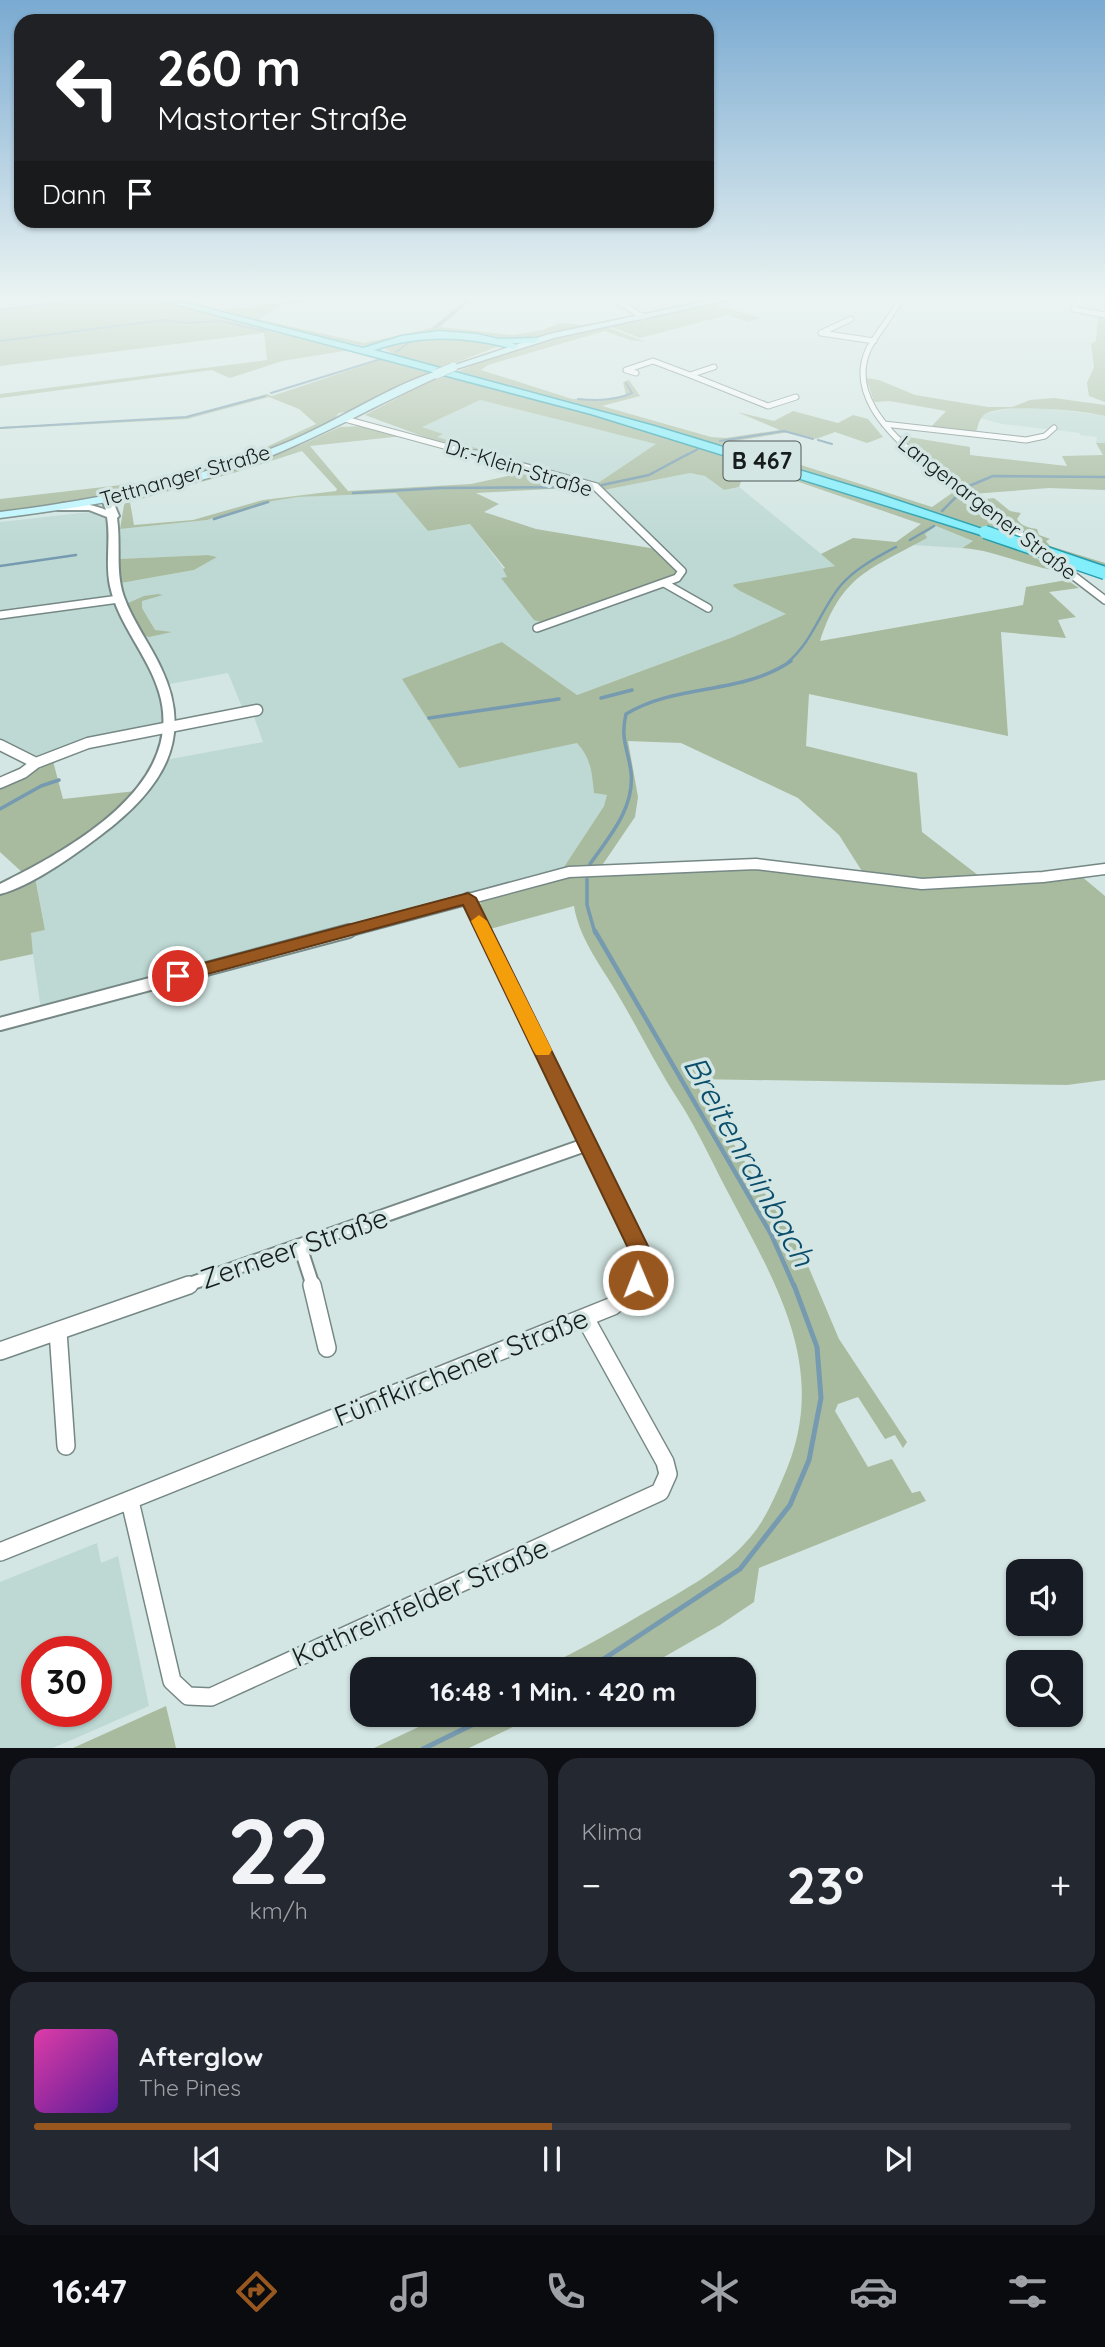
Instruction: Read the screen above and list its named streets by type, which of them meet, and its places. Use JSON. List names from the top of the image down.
{
  "streets": {
    "main road": ["B 467", "Tettnanger Straße"],
    "street": [
      "Dr.-Klein-Straße",
      "Langenargener Straße",
      "Zerneer Straße",
      "Fünfkirchener Straße",
      "Kathreinfelder Straße"
    ]
  },
  "crossings": [
    ["Dr.-Klein-Straße", "Tettnanger Straße"],
    ["Zerneer Straße", "Fünfkirchener Straße"],
    ["Fünfkirchener Straße", "Kathreinfelder Straße"]
  ],
  "water": ["Breitenrainbach"],
  "page": {
    "turn": ["260 m", "Mastorter Straße"],
    "then": "Dann",
    "limit": "30",
    "trip": "16:48 · 1 Min. · 420 m",
    "tile": [
      ["22", "km/h"],
      "Klima"
    ],
    "heat": ["−", "23°", "+"],
    "song": ["Afterglow", "The Pines"],
    "tabs": "16:47"
  }
}
